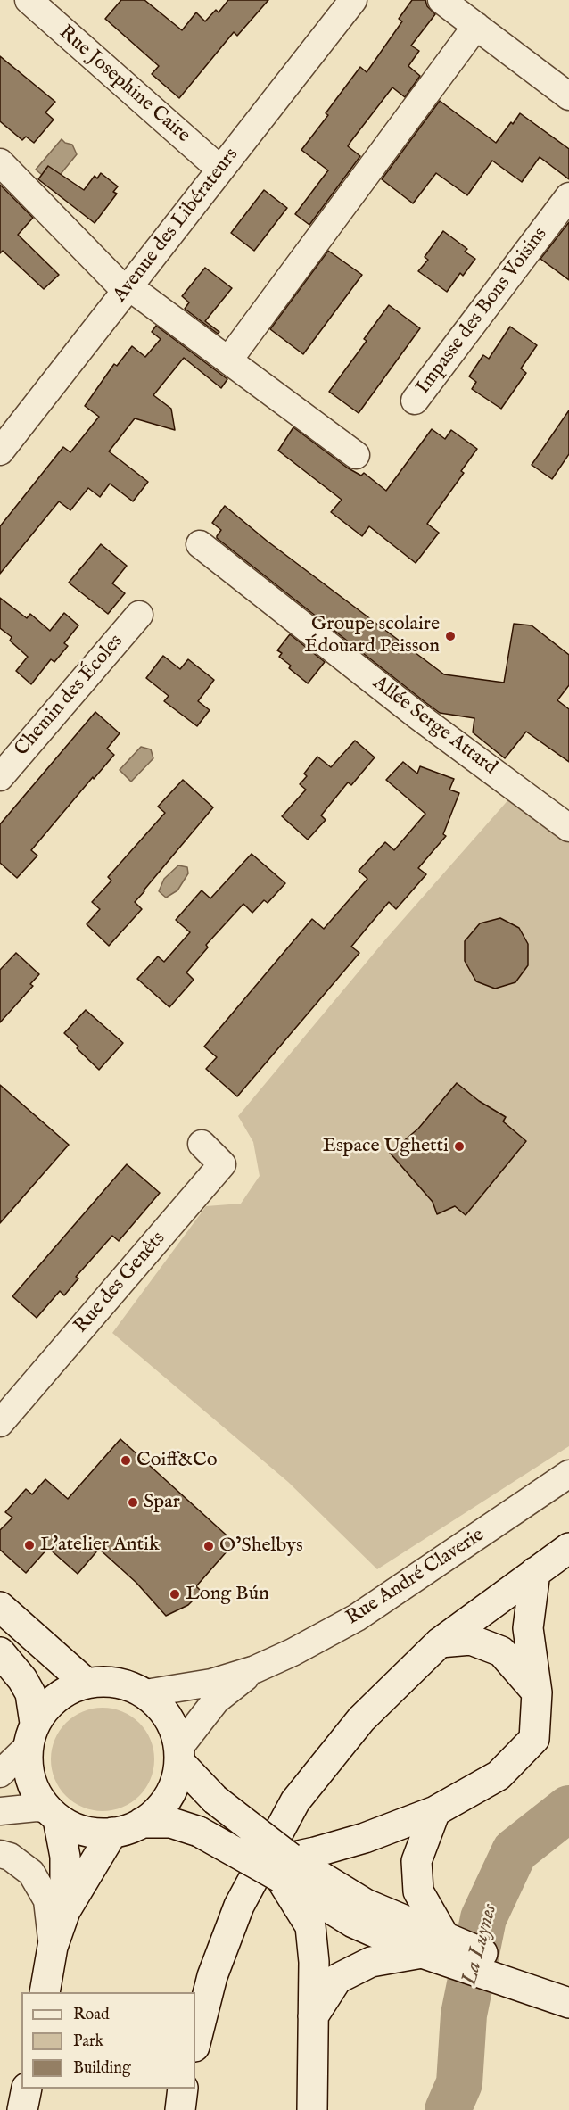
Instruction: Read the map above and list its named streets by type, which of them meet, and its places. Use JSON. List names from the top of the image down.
{
  "streets": {
    "street": [
      "Rue Josephine Caire",
      "Avenue des Libérateurs",
      "Impasse des Bons Voisins",
      "Chemin des Écoles",
      "Allée Serge Attard",
      "Rue des Genêts",
      "Rue André Claverie"
    ]
  },
  "crossings": [
    ["Rue Josephine Caire", "Avenue des Libérateurs"]
  ],
  "water": ["La Luynes"],
  "places": [
    "Groupe scolaire Édouard Peisson",
    "Espace Ughetti",
    "Coiff&Co",
    "Spar",
    "L'atelier Antik",
    "O’Shelbys",
    "Long Bún"
  ],
  "legend": ["Road", "Park", "Building"]
}
